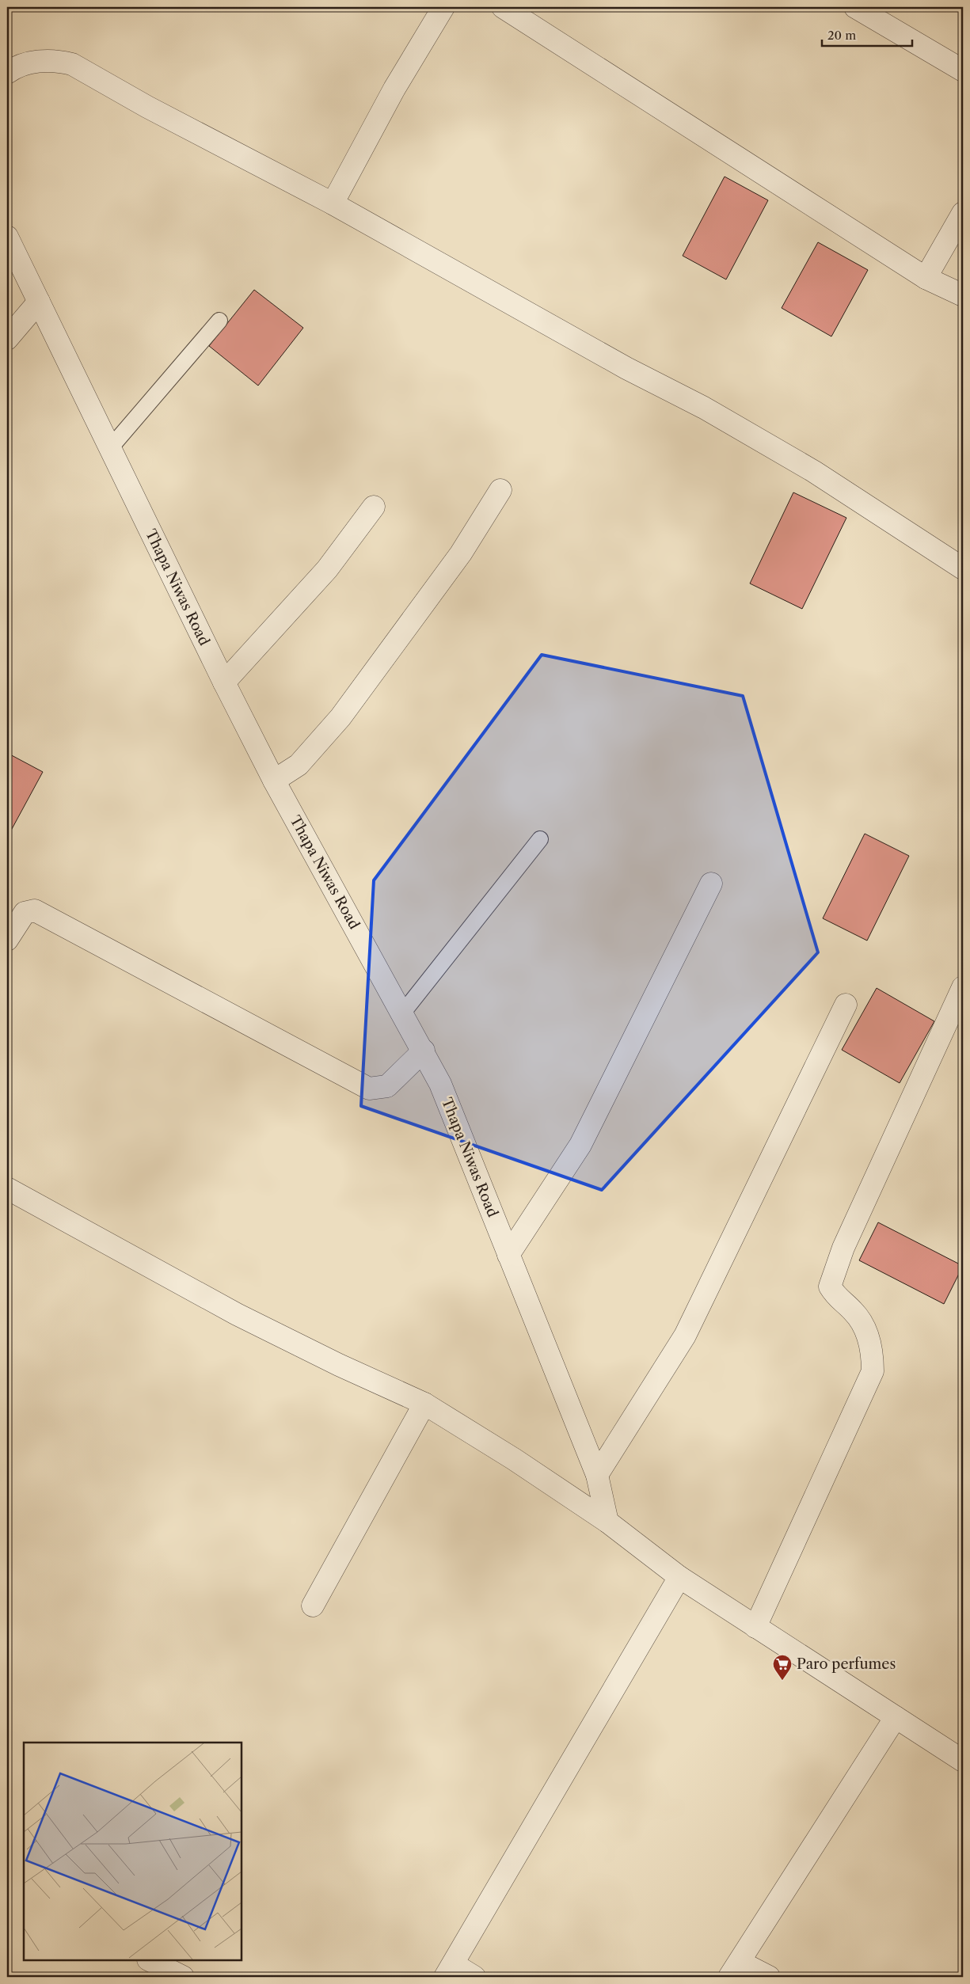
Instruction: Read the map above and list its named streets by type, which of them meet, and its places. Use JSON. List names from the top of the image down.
{
  "streets": {
    "street": ["Thapa Niwas Road"]
  },
  "places": {
    "supermarket": ["Paro perfumes"]
  },
  "scale_bar": "20 m"
}
